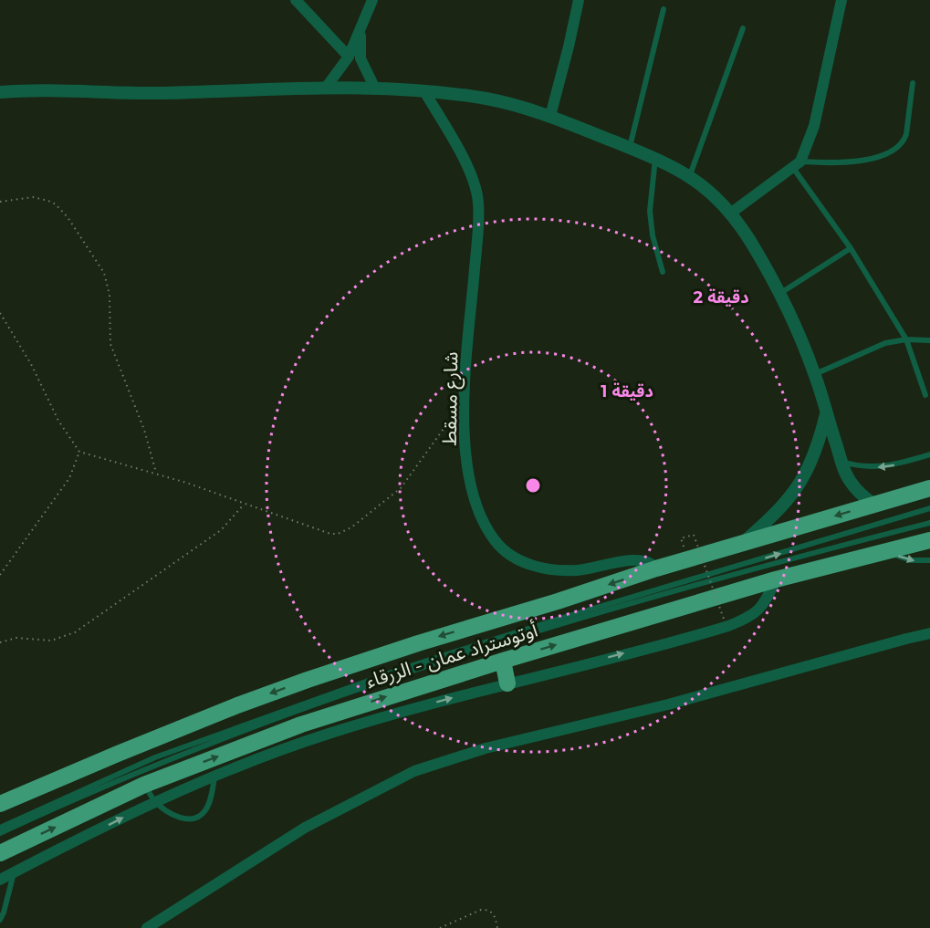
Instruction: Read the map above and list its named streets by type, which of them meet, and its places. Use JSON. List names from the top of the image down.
{
  "streets": {
    "highway": ["أوتوستراد عمان - الزرقاء"],
    "street": ["شارع مسقط"]
  },
  "crossings": [
    ["شارع مسقط", "أوتوستراد عمان - الزرقاء"]
  ],
  "rings": ["2 دقيقة", "1 دقيقة"]
}
